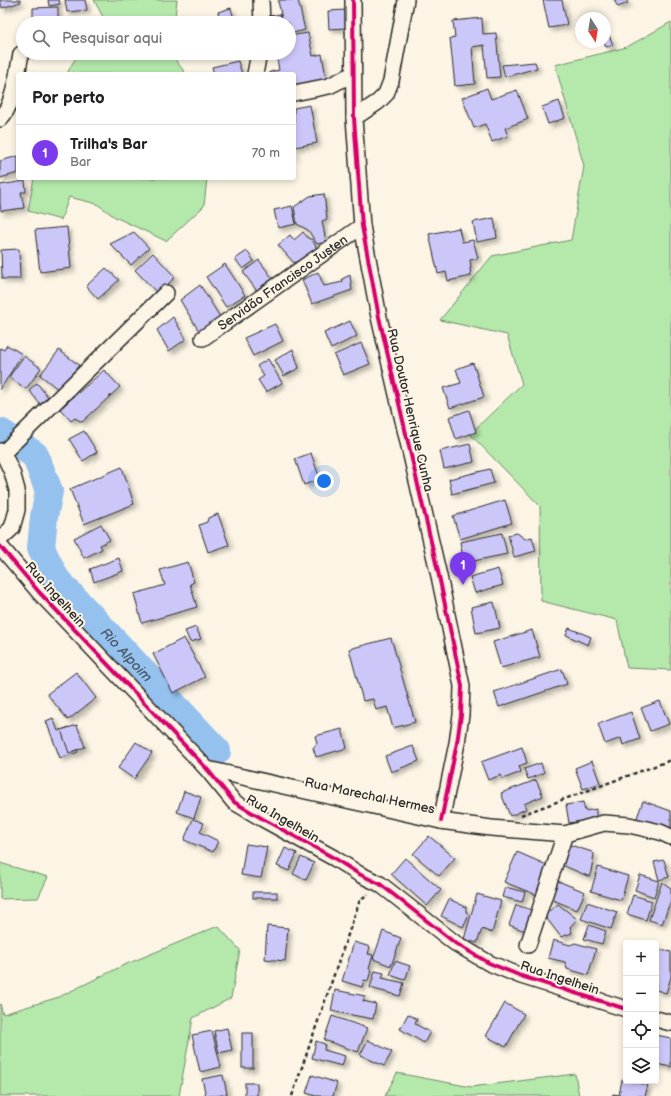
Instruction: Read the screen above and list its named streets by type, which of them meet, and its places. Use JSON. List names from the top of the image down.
{
  "streets": {
    "street": [
      "Servidão Francisco Justen",
      "Rua Doutor Henrique Cunha",
      "Rua Ingelhein",
      "Rua Marechal Hermes"
    ]
  },
  "crossings": [
    ["Servidão Francisco Justen", "Rua Doutor Henrique Cunha"],
    ["Rua Doutor Henrique Cunha", "Rua Marechal Hermes"],
    ["Rua Ingelhein", "Rua Marechal Hermes"]
  ],
  "water": ["Rio Alpoim"],
  "north": "bottom",
  "page": {
    "search": "Pesquisar aqui",
    "heading": "Por perto",
    "list": [
      {
        "mark": "1",
        "name": "Trilha's Bar",
        "note": "Bar",
        "value": "70 m"
      }
    ],
    "pins": "1",
    "map_buttons": ["+", "−"]
  }
}
